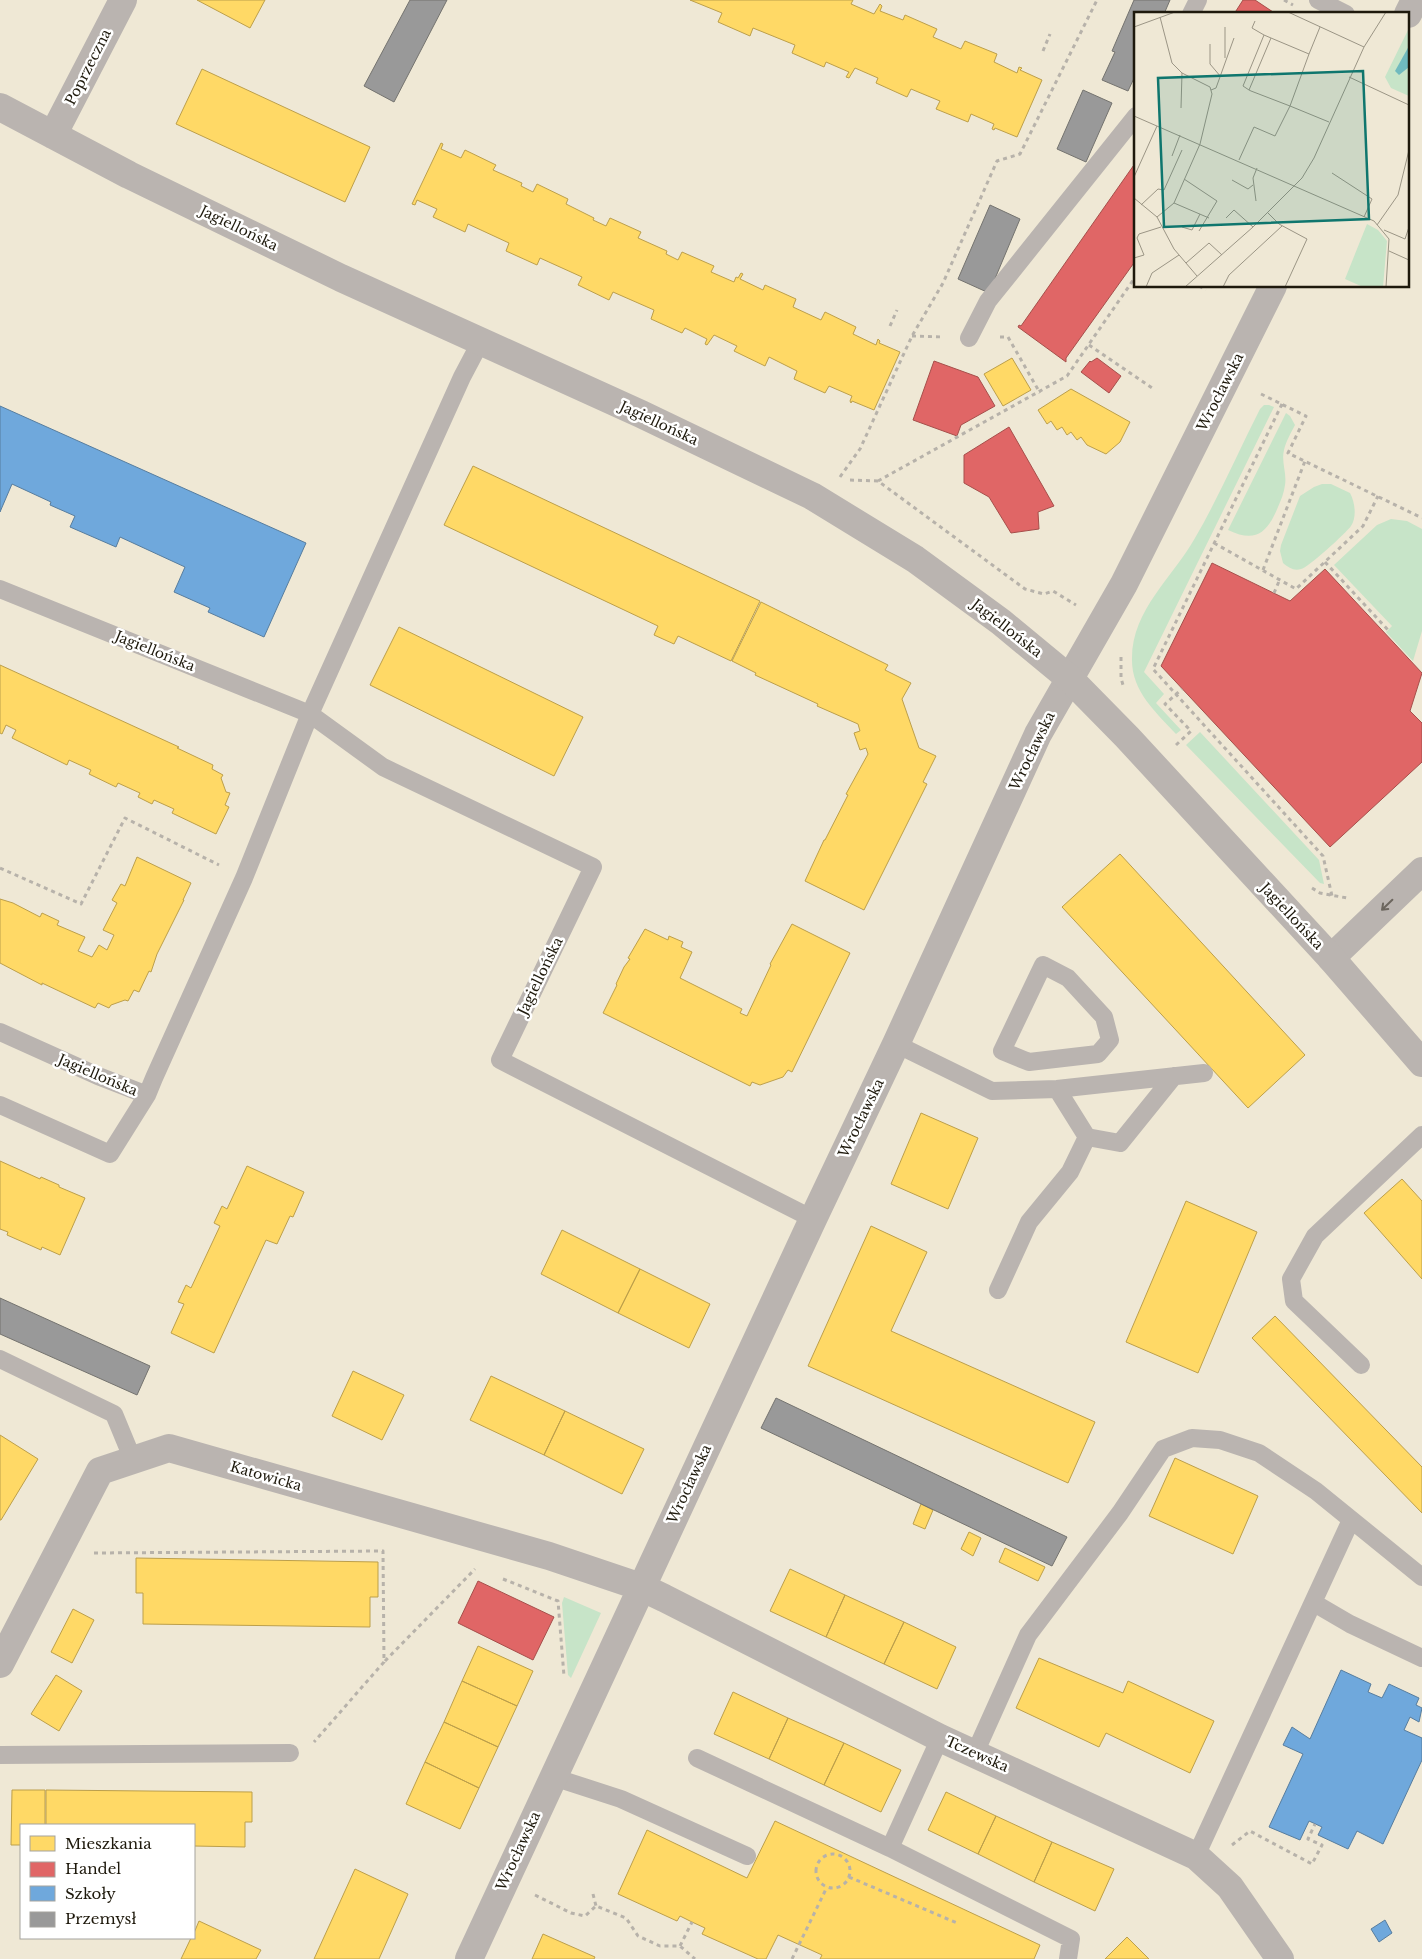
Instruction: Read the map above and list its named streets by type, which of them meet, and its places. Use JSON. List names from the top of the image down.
{
  "streets": {
    "street": [
      "Poprzeczna",
      "Jagiellońska",
      "Wrocławska",
      "Katowicka",
      "Tczewska"
    ]
  },
  "crossings": [
    ["Poprzeczna", "Jagiellońska"],
    ["Jagiellońska", "Wrocławska"],
    ["Wrocławska", "Katowicka"],
    ["Wrocławska", "Tczewska"],
    ["Katowicka", "Tczewska"]
  ],
  "legend": [
    "Mieszkania",
    "Handel",
    "Szkoły",
    "Przemysł"
  ]
}
